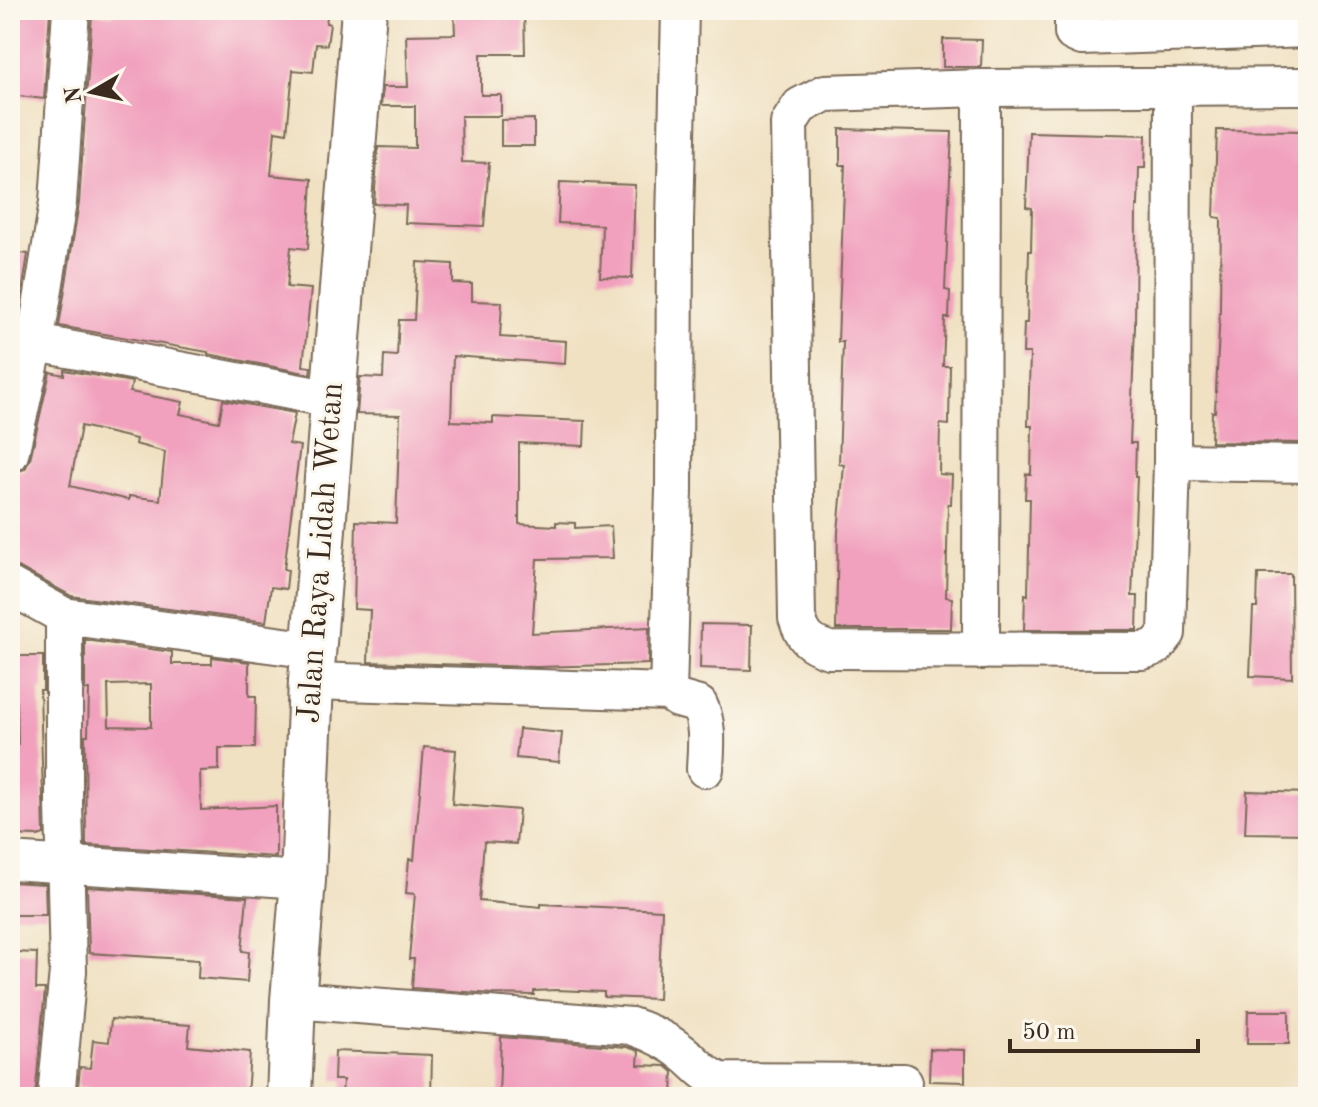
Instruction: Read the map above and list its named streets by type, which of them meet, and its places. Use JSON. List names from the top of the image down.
{
  "streets": {
    "main road": ["Jalan Raya Lidah Wetan"]
  },
  "scale_bar": "50 m",
  "north": "left"
}
